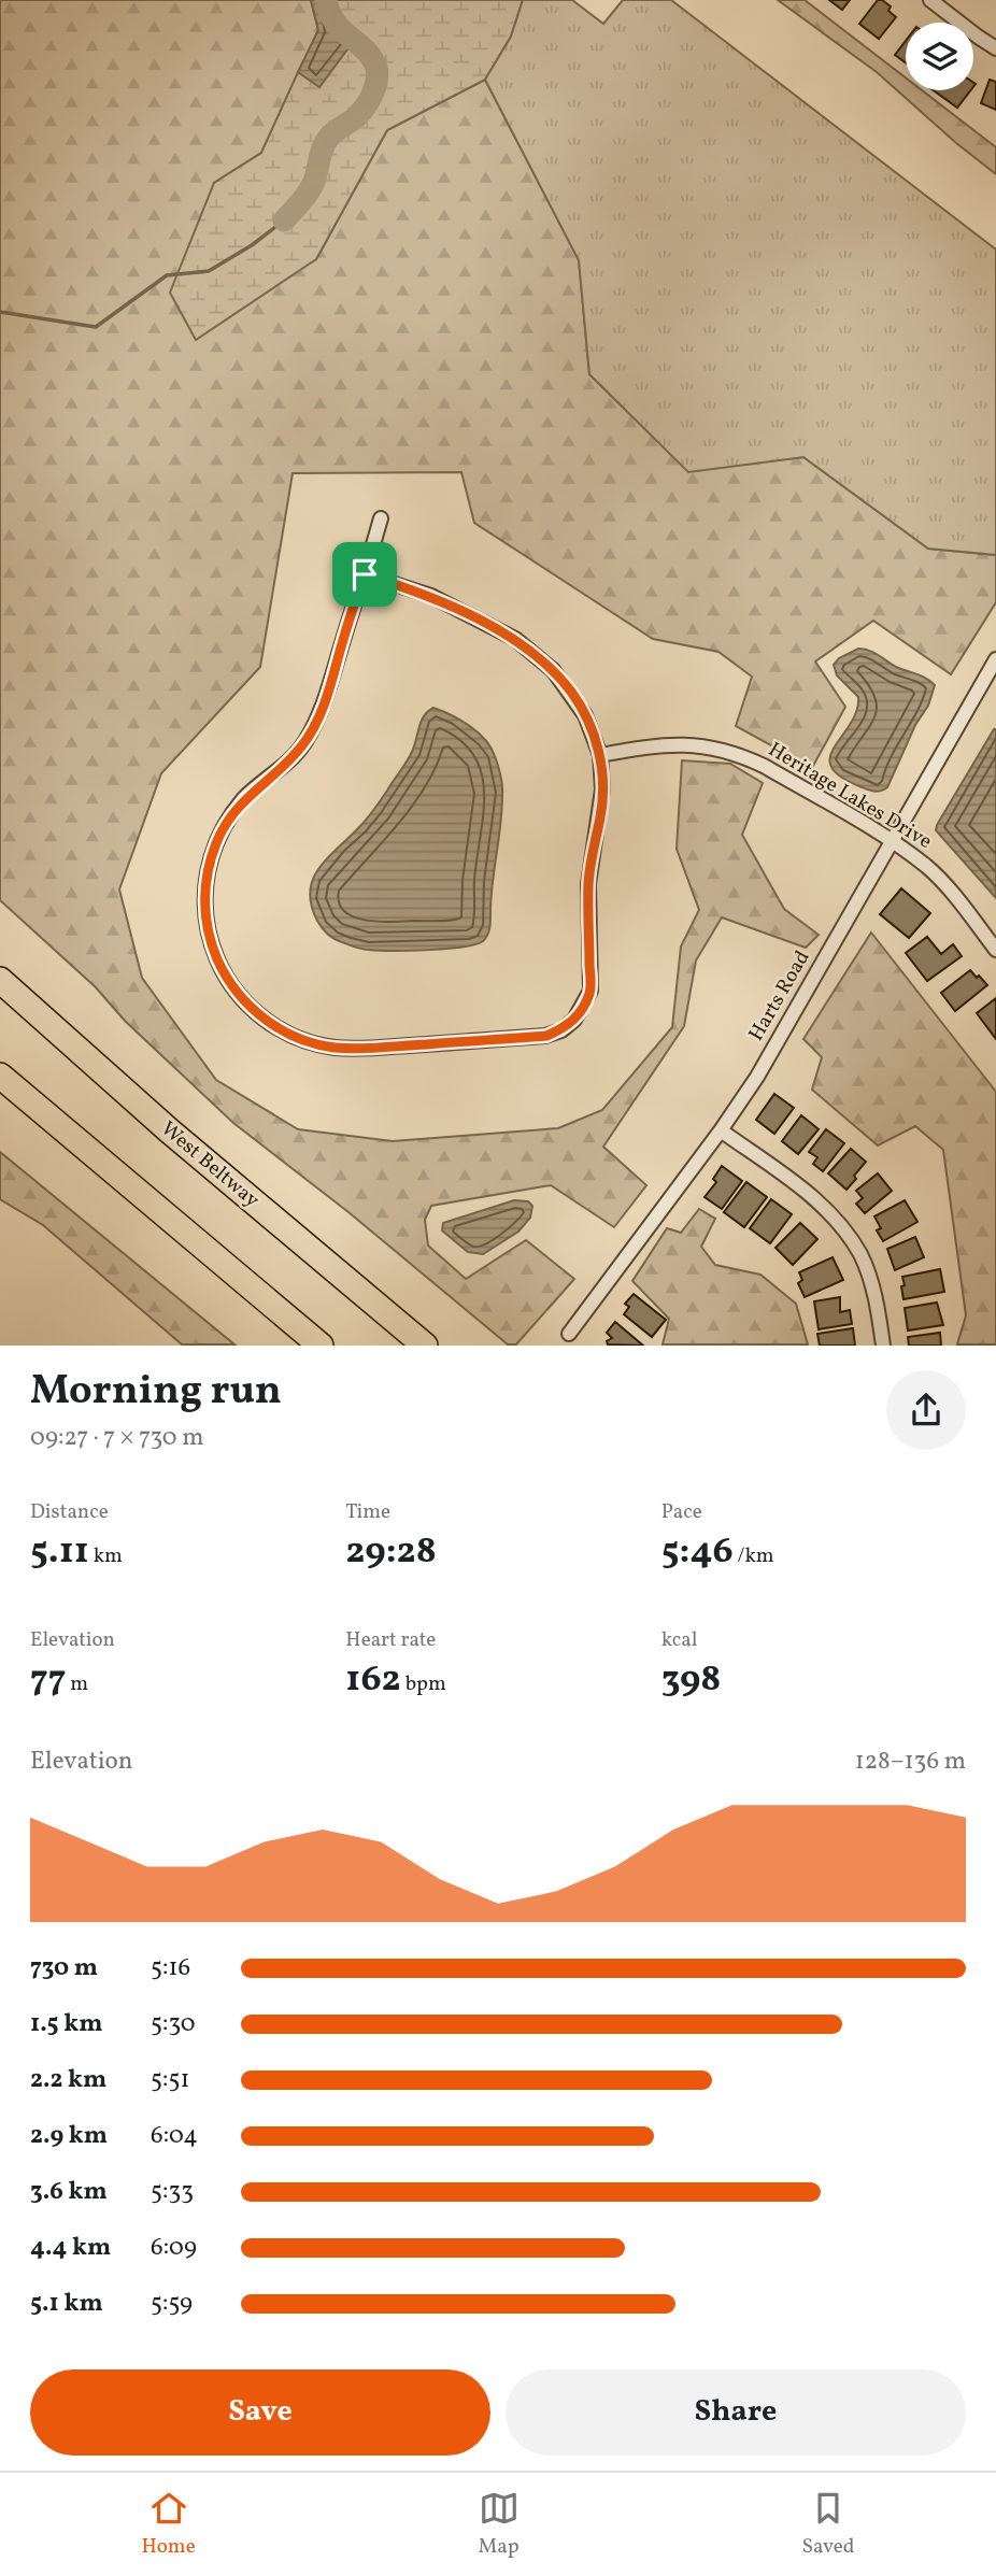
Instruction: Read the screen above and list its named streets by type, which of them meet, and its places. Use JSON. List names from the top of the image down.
{
  "streets": {
    "highway": ["West Beltway"],
    "street": ["Heritage Lakes Drive", "Harts Road"]
  },
  "crossings": [
    ["Heritage Lakes Drive", "Harts Road"]
  ],
  "page": {
    "heading": ["Morning run", "09:27 · 7 × 730 m"],
    "stats": [
      ["Distance", "5.11 km"],
      ["Time", "29:28"],
      ["Pace", "5:46 /km"],
      ["Elevation", "77 m"],
      ["Heart rate", "162 bpm"],
      ["kcal", "398"]
    ],
    "chart": ["Elevation", "128–136 m"],
    "list": [
      {
        "name": "730 m",
        "note": "5:16"
      },
      {
        "name": "1.5 km",
        "note": "5:30"
      },
      {
        "name": "2.2 km",
        "note": "5:51"
      },
      {
        "name": "2.9 km",
        "note": "6:04"
      },
      {
        "name": "3.6 km",
        "note": "5:33"
      },
      {
        "name": "4.4 km",
        "note": "6:09"
      },
      {
        "name": "5.1 km",
        "note": "5:59"
      }
    ],
    "buttons": ["Save", "Share"],
    "tabs": ["Home", "Map", "Saved"]
  }
}
